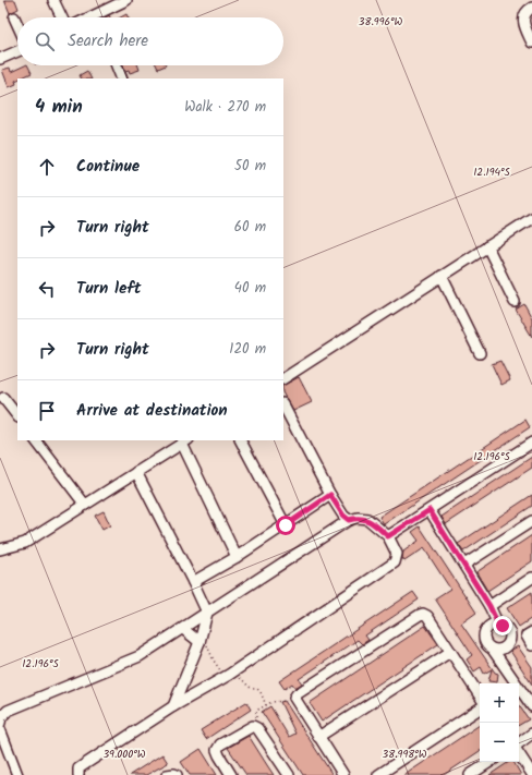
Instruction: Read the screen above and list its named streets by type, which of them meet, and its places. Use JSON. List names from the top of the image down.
{
  "page": {
    "search": "Search here",
    "heading": ["4 min", "Walk · 270 m"],
    "list": [
      ["Continue", "50 m"],
      ["Turn right", "60 m"],
      ["Turn left", "40 m"],
      ["Turn right", "120 m"],
      "Arrive at destination"
    ],
    "map_buttons": ["+", "−"]
  },
  "coordinates": [
    "38.996°W",
    "12.194°S",
    "12.196°S",
    "39.000°W",
    "38.998°W"
  ]
}
